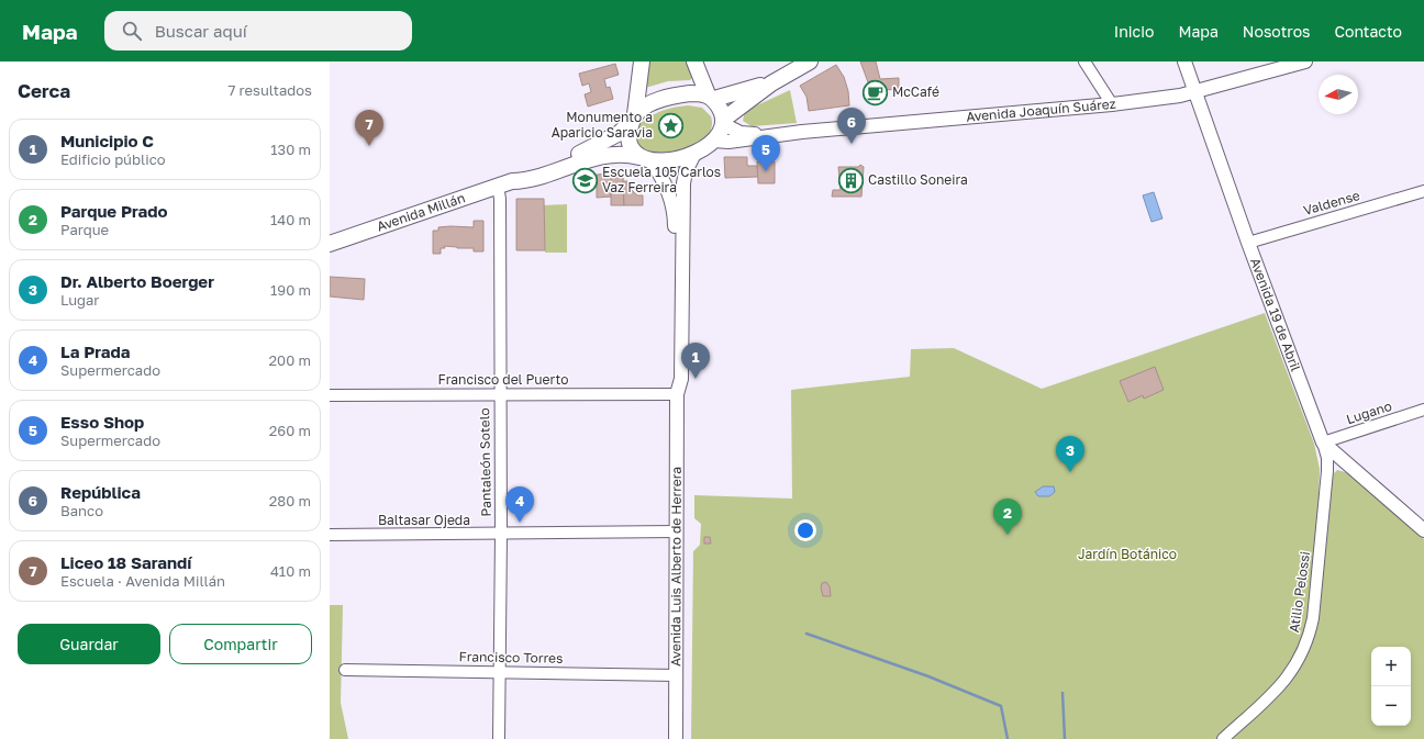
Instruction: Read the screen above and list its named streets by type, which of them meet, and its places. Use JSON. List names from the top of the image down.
{
  "streets": {
    "main road": ["Avenida Millán"],
    "street": [
      "Avenida Joaquín Suárez",
      "Valdense",
      "Avenida 19 de Abril",
      "Francisco del Puerto",
      "Lugano",
      "Pantaleón Sotelo",
      "Baltasar Ojeda",
      "Avenida Luis Alberto de Herrera",
      "Atilio Pelossi",
      "Francisco Torres"
    ]
  },
  "crossings": [
    ["Avenida Joaquín Suárez", "Avenida Millán"],
    ["Avenida Joaquín Suárez", "Avenida 19 de Abril"],
    ["Avenida Joaquín Suárez", "Avenida Luis Alberto de Herrera"],
    ["Valdense", "Avenida 19 de Abril"],
    ["Avenida Millán", "Pantaleón Sotelo"],
    ["Avenida Millán", "Avenida Luis Alberto de Herrera"],
    ["Avenida 19 de Abril", "Lugano"],
    ["Avenida 19 de Abril", "Atilio Pelossi"],
    ["Francisco del Puerto", "Pantaleón Sotelo"],
    ["Francisco del Puerto", "Avenida Luis Alberto de Herrera"],
    ["Lugano", "Atilio Pelossi"],
    ["Pantaleón Sotelo", "Baltasar Ojeda"],
    ["Pantaleón Sotelo", "Francisco Torres"],
    ["Baltasar Ojeda", "Avenida Luis Alberto de Herrera"],
    ["Avenida Luis Alberto de Herrera", "Francisco Torres"]
  ],
  "parks": ["Jardín Botánico"],
  "places": {
    "cafe": ["McCafé"],
    "place": ["Monumento a Aparicio Saravia"],
    "school or university": ["Escuela 105 Carlos Vaz Ferreira"],
    "building": ["Castillo Soneira"]
  },
  "north": "left",
  "page": {
    "header": "Mapa",
    "search": "Buscar aquí",
    "nav": [
      "Inicio",
      "Mapa",
      "Nosotros",
      "Contacto"
    ],
    "heading": ["Cerca", "7 resultados"],
    "pins": [
      "6",
      "7",
      "5",
      "1",
      "3",
      "4",
      "2"
    ],
    "list": [
      {
        "mark": "1",
        "name": "Municipio C",
        "note": "Edificio público",
        "value": "130 m"
      },
      {
        "mark": "2",
        "name": "Parque Prado",
        "note": "Parque",
        "value": "140 m"
      },
      {
        "mark": "3",
        "name": "Dr. Alberto Boerger",
        "note": "Lugar",
        "value": "190 m"
      },
      {
        "mark": "4",
        "name": "La Prada",
        "note": "Supermercado",
        "value": "200 m"
      },
      {
        "mark": "5",
        "name": "Esso Shop",
        "note": "Supermercado",
        "value": "260 m"
      },
      {
        "mark": "6",
        "name": "República",
        "note": "Banco",
        "value": "280 m"
      },
      {
        "mark": "7",
        "name": "Liceo 18 Sarandí",
        "note": "Escuela · Avenida Millán",
        "value": "410 m"
      }
    ],
    "buttons": ["Guardar", "Compartir"],
    "map_buttons": ["+", "−"]
  }
}
